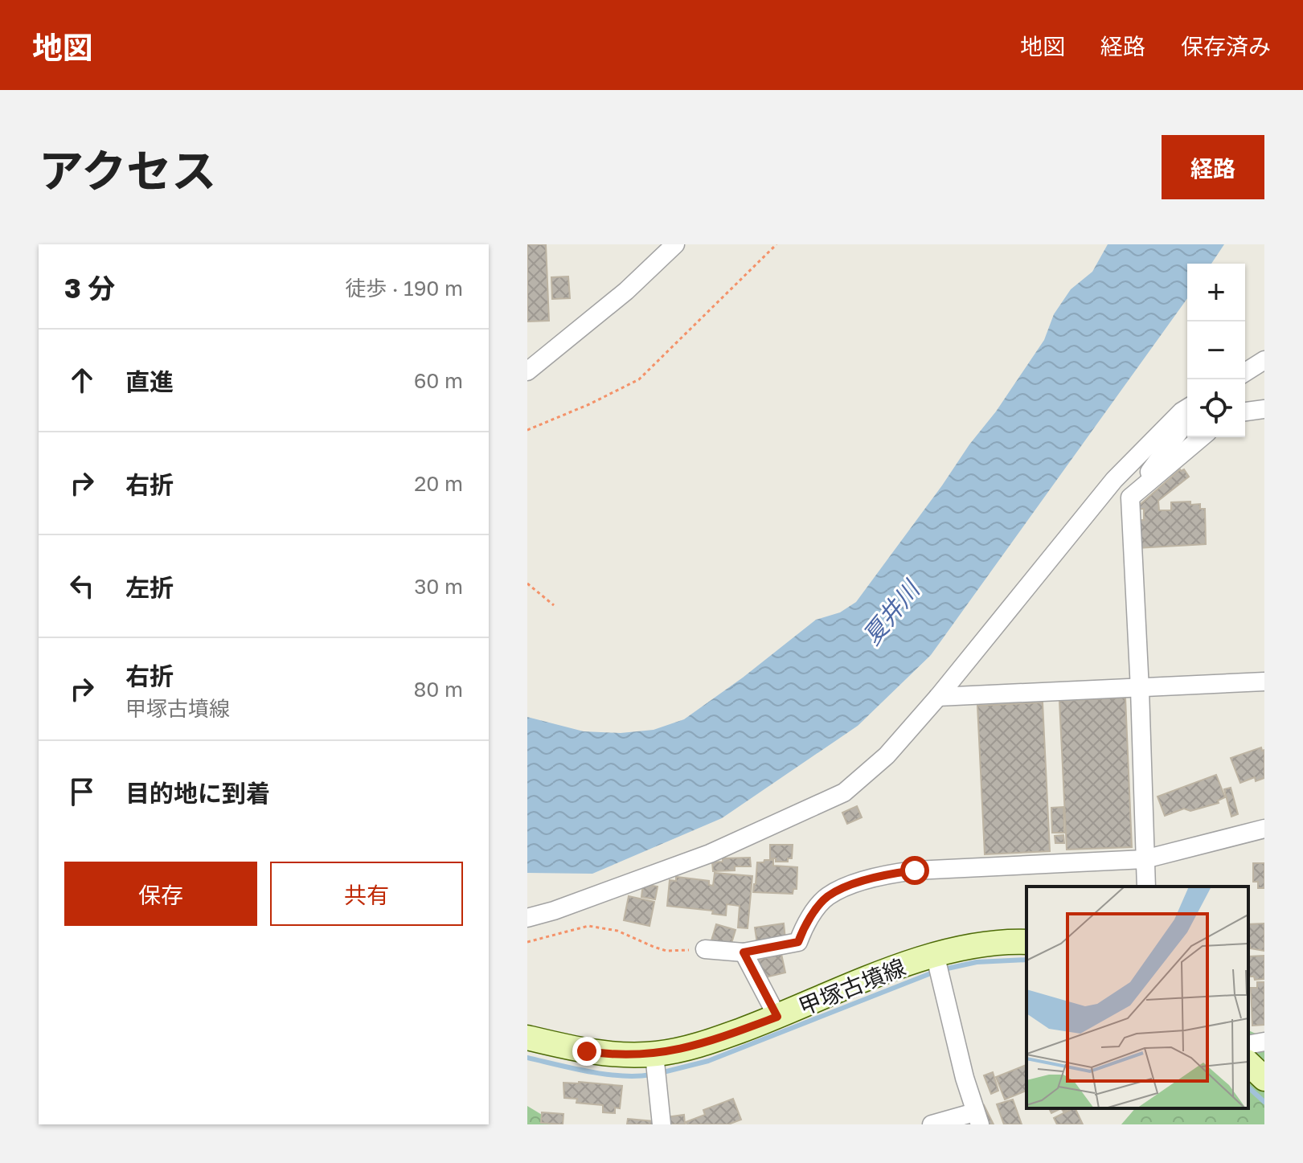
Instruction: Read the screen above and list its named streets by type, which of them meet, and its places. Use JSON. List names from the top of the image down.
{
  "streets": {
    "main road": ["甲塚古墳線"]
  },
  "water": ["夏井川"],
  "page": {
    "header": "地図",
    "nav": ["地図", "経路", "保存済み"],
    "title": "アクセス",
    "buttons": [
      "経路",
      ["保存", "共有"]
    ],
    "heading": ["3 分", "徒歩 · 190 m"],
    "map_buttons": ["+", "−"],
    "list": [
      ["直進", "60 m"],
      ["右折", "20 m"],
      ["左折", "30 m"],
      ["右折", "甲塚古墳線", "80 m"],
      "目的地に到着"
    ]
  }
}
